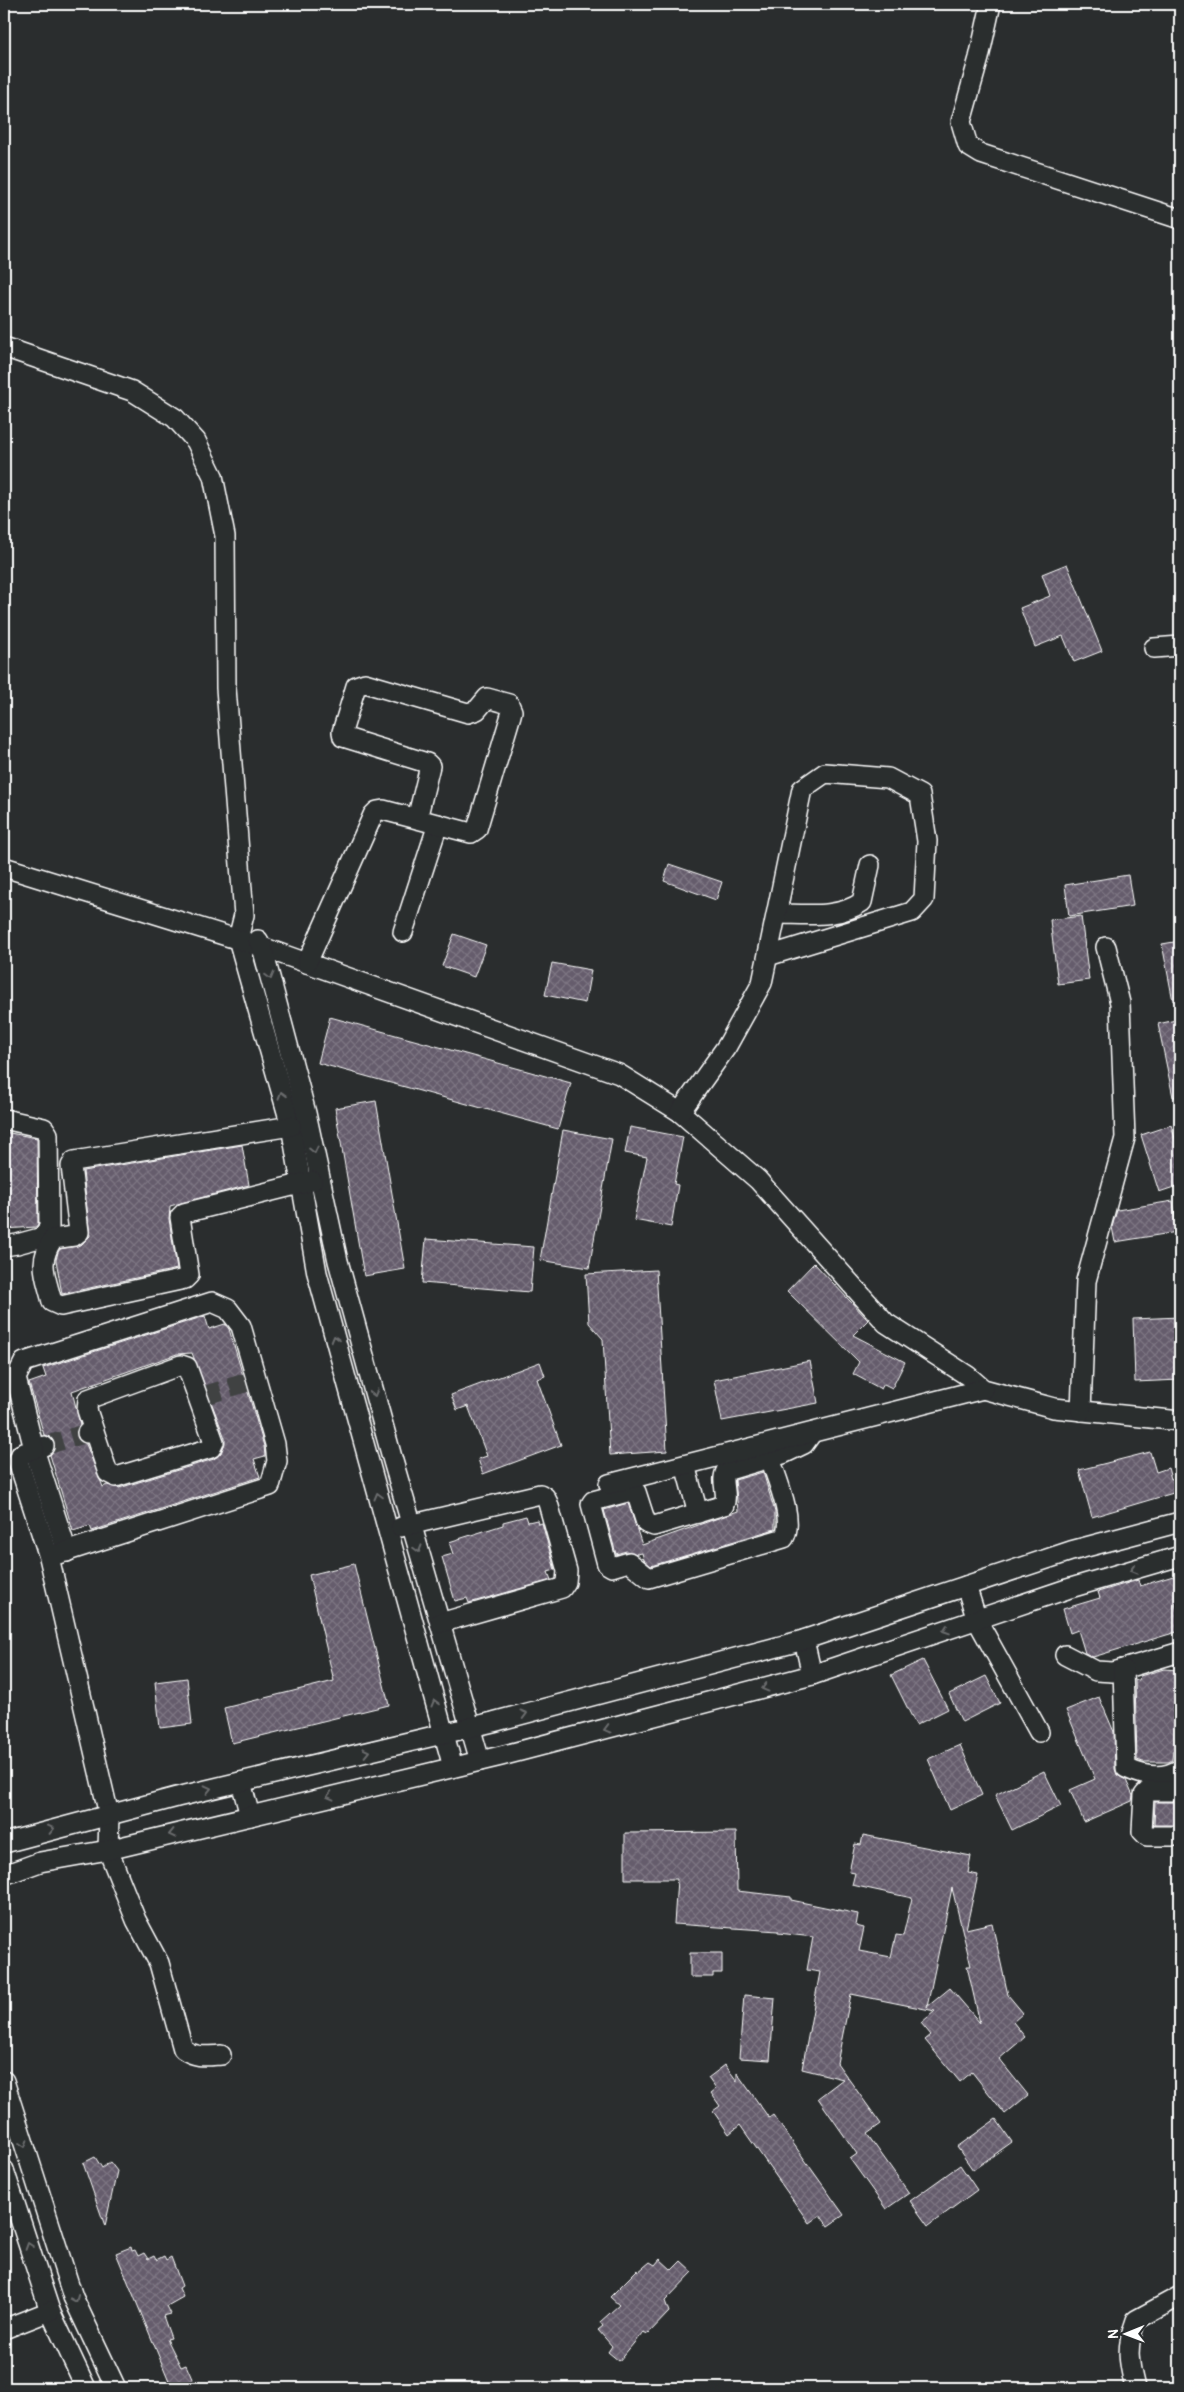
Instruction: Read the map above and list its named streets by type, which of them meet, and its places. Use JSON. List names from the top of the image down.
{
  "north": "left"
}
